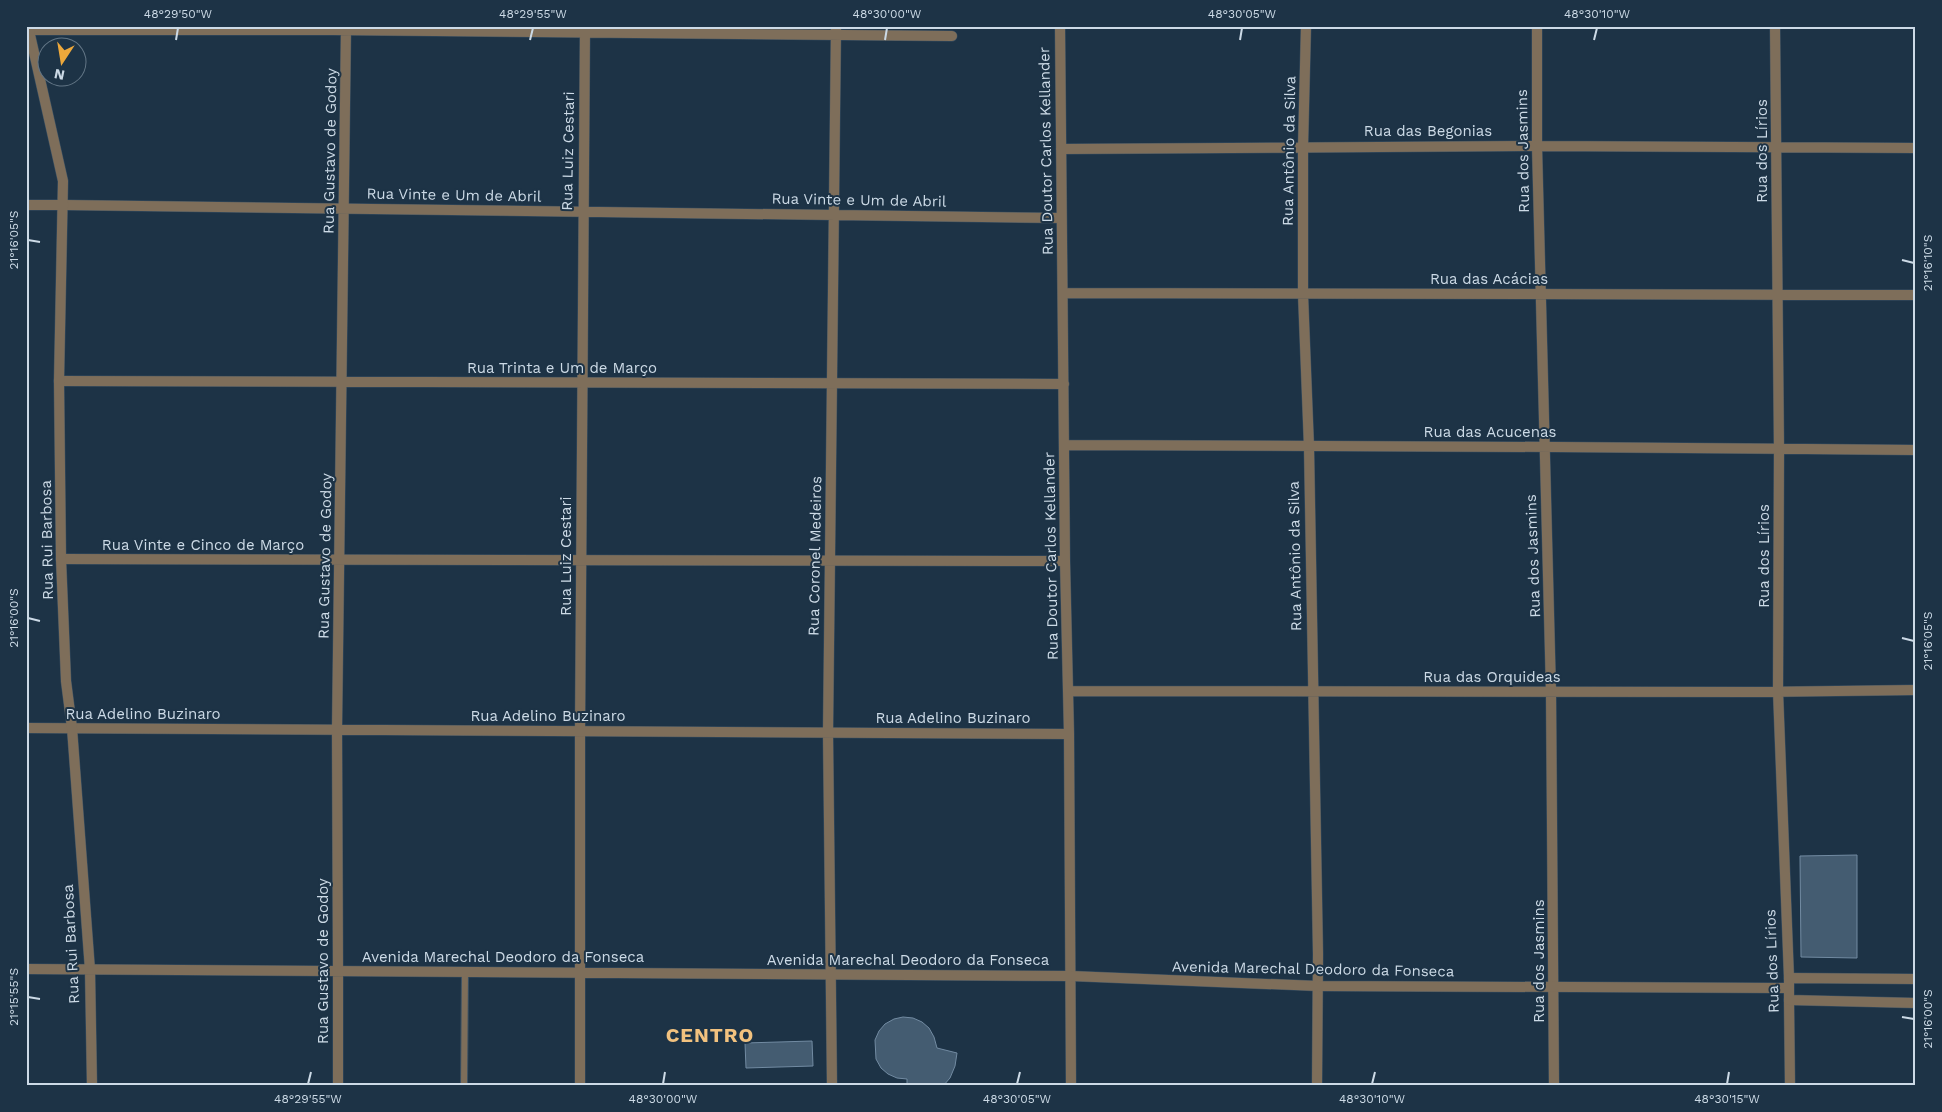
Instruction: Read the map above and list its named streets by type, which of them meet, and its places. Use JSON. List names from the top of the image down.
{
  "streets": {
    "street": [
      "Rua das Begonias",
      "Rua Gustavo de Godoy",
      "Rua Luiz Cestari",
      "Rua Doutor Carlos Kellander",
      "Rua Antônio da Silva",
      "Rua dos Jasmins",
      "Rua dos Lírios",
      "Rua Vinte e Um de Abril",
      "Rua das Acácias",
      "Rua Trinta e Um de Março",
      "Rua das Acucenas",
      "Rua Rui Barbosa",
      "Rua Vinte e Cinco de Março",
      "Rua Coronel Medeiros",
      "Rua das Orquideas",
      "Rua Adelino Buzinaro",
      "Avenida Marechal Deodoro da Fonseca"
    ]
  },
  "crossings": [
    ["Rua das Begonias", "Rua Doutor Carlos Kellander"],
    ["Rua das Begonias", "Rua Antônio da Silva"],
    ["Rua das Begonias", "Rua dos Jasmins"],
    ["Rua das Begonias", "Rua dos Lírios"],
    ["Rua Gustavo de Godoy", "Rua Vinte e Um de Abril"],
    ["Rua Gustavo de Godoy", "Rua Trinta e Um de Março"],
    ["Rua Gustavo de Godoy", "Rua Vinte e Cinco de Março"],
    ["Rua Gustavo de Godoy", "Rua Adelino Buzinaro"],
    ["Rua Gustavo de Godoy", "Avenida Marechal Deodoro da Fonseca"],
    ["Rua Luiz Cestari", "Rua Vinte e Um de Abril"],
    ["Rua Luiz Cestari", "Rua Trinta e Um de Março"],
    ["Rua Luiz Cestari", "Rua Vinte e Cinco de Março"],
    ["Rua Luiz Cestari", "Rua Adelino Buzinaro"],
    ["Rua Luiz Cestari", "Avenida Marechal Deodoro da Fonseca"],
    ["Rua Doutor Carlos Kellander", "Rua Vinte e Um de Abril"],
    ["Rua Doutor Carlos Kellander", "Rua das Acácias"],
    ["Rua Doutor Carlos Kellander", "Rua Trinta e Um de Março"],
    ["Rua Doutor Carlos Kellander", "Rua das Acucenas"],
    ["Rua Doutor Carlos Kellander", "Rua Vinte e Cinco de Março"],
    ["Rua Doutor Carlos Kellander", "Rua das Orquideas"],
    ["Rua Doutor Carlos Kellander", "Rua Adelino Buzinaro"],
    ["Rua Doutor Carlos Kellander", "Avenida Marechal Deodoro da Fonseca"],
    ["Rua Antônio da Silva", "Rua das Acácias"],
    ["Rua Antônio da Silva", "Rua das Acucenas"],
    ["Rua Antônio da Silva", "Rua das Orquideas"],
    ["Rua Antônio da Silva", "Avenida Marechal Deodoro da Fonseca"],
    ["Rua dos Jasmins", "Rua das Acácias"],
    ["Rua dos Jasmins", "Rua das Acucenas"],
    ["Rua dos Jasmins", "Rua das Orquideas"],
    ["Rua dos Jasmins", "Avenida Marechal Deodoro da Fonseca"],
    ["Rua dos Lírios", "Rua das Acácias"],
    ["Rua dos Lírios", "Rua das Acucenas"],
    ["Rua dos Lírios", "Rua das Orquideas"],
    ["Rua dos Lírios", "Avenida Marechal Deodoro da Fonseca"],
    ["Rua Vinte e Um de Abril", "Rua Rui Barbosa"],
    ["Rua Vinte e Um de Abril", "Rua Coronel Medeiros"],
    ["Rua Trinta e Um de Março", "Rua Rui Barbosa"],
    ["Rua Trinta e Um de Março", "Rua Coronel Medeiros"],
    ["Rua Rui Barbosa", "Rua Vinte e Cinco de Março"],
    ["Rua Rui Barbosa", "Rua Adelino Buzinaro"],
    ["Rua Rui Barbosa", "Avenida Marechal Deodoro da Fonseca"],
    ["Rua Vinte e Cinco de Março", "Rua Coronel Medeiros"],
    ["Rua Coronel Medeiros", "Rua Adelino Buzinaro"],
    ["Rua Coronel Medeiros", "Avenida Marechal Deodoro da Fonseca"]
  ],
  "districts": ["CENTRO"],
  "north": "bottom",
  "coordinates": [
    "48°29'50\"W",
    "48°29'55\"W",
    "48°30'00\"W",
    "48°30'05\"W",
    "48°30'10\"W",
    "21°16'05\"S",
    "21°16'10\"S",
    "21°16'00\"S",
    "21°15'55\"S",
    "48°30'15\"W"
  ]
}
